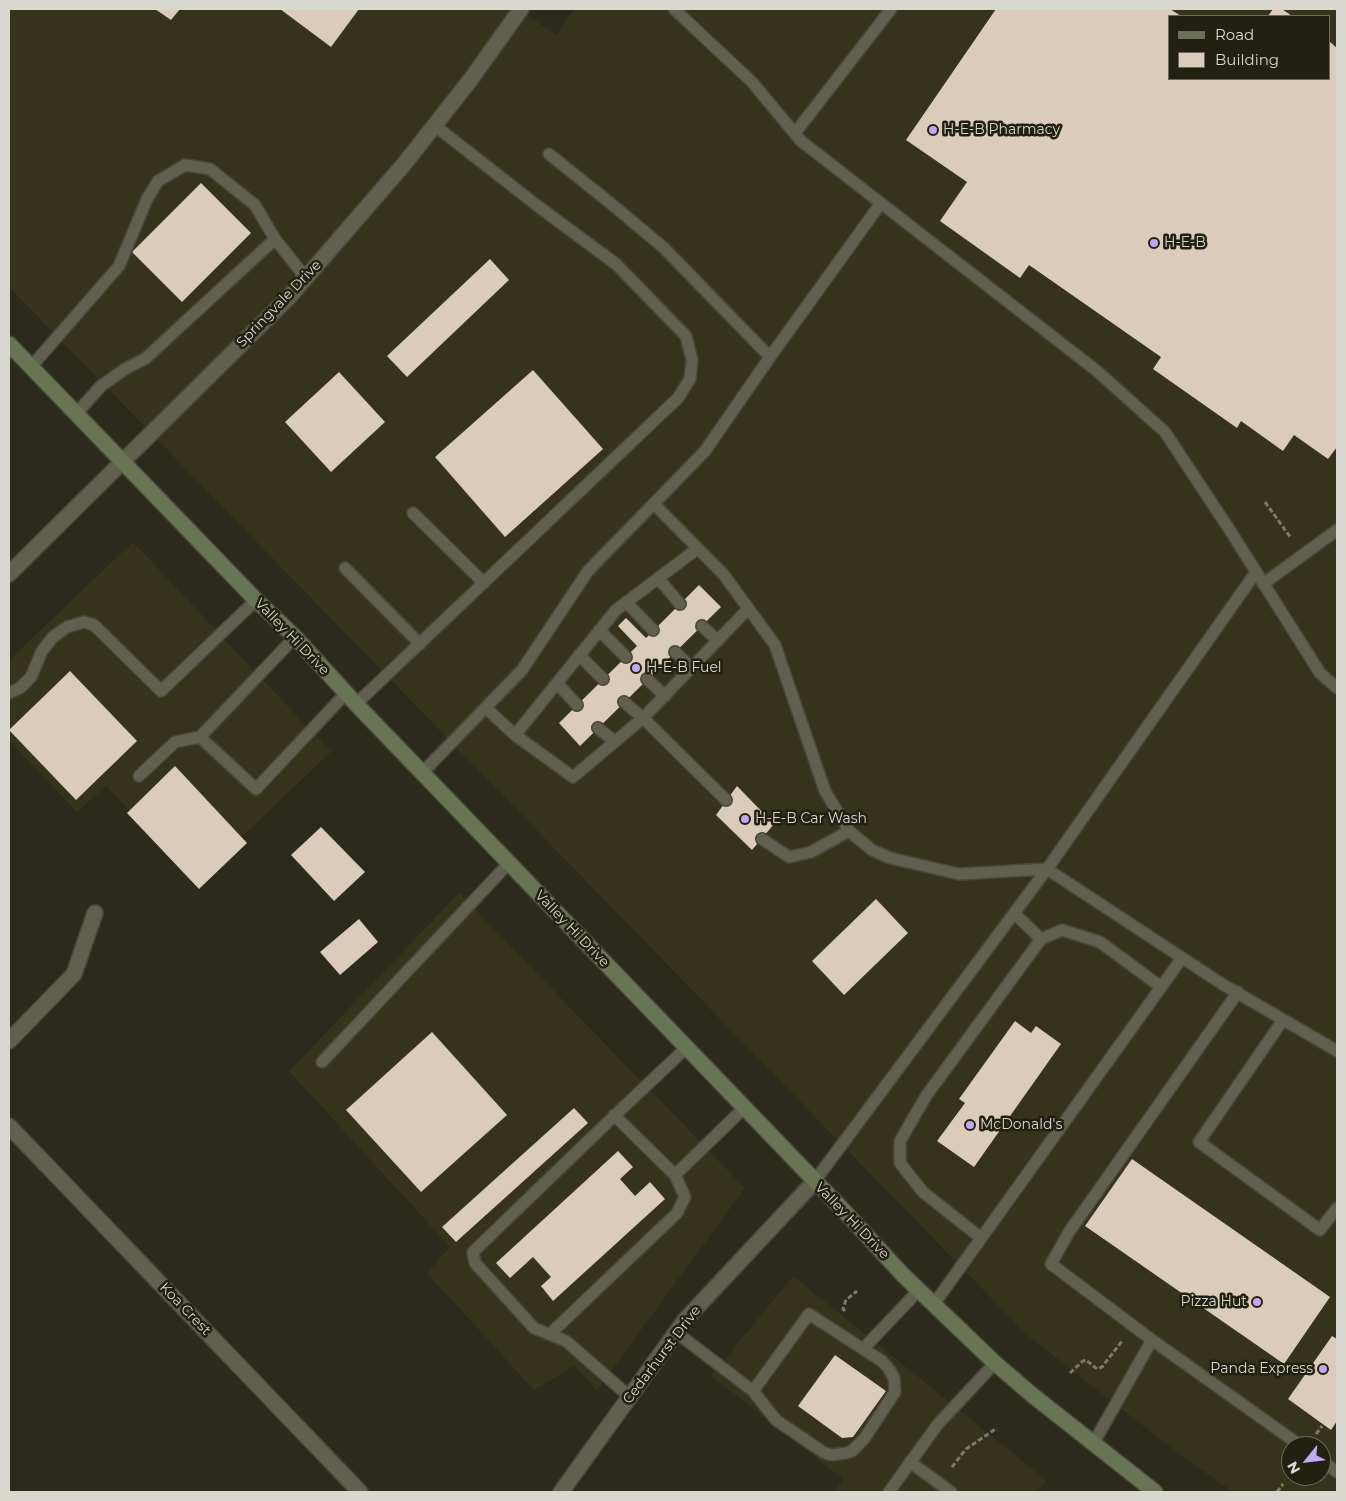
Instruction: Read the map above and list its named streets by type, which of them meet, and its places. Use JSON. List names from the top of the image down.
{
  "streets": {
    "street": [
      "Springvale Drive",
      "Valley Hi Drive",
      "Koa Crest",
      "Cedarhurst Drive"
    ]
  },
  "crossings": [
    ["Springvale Drive", "Valley Hi Drive"],
    ["Valley Hi Drive", "Cedarhurst Drive"]
  ],
  "places": [
    "H-E-B Pharmacy",
    "H-E-B",
    "H-E-B Fuel",
    "H-E-B Car Wash",
    "McDonald's",
    "Pizza Hut",
    "Panda Express"
  ],
  "legend": ["Road", "Building"],
  "north": "bottom left"
}
